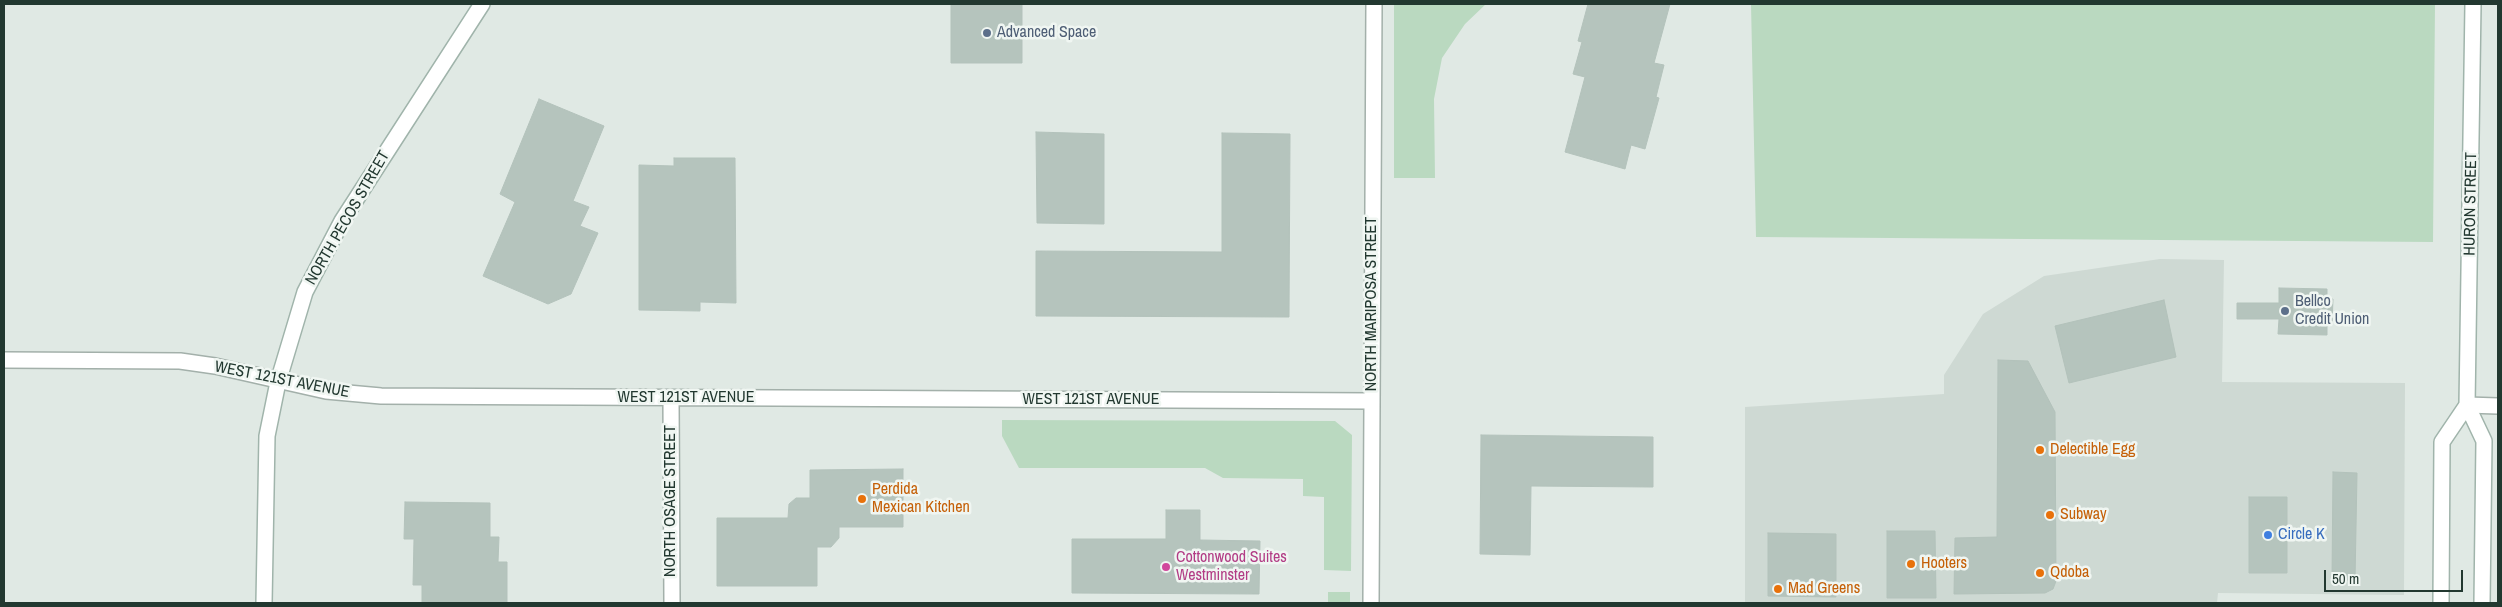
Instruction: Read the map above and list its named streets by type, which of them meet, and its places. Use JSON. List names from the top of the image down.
{
  "streets": {
    "street": [
      "HURON STREET",
      "NORTH PECOS STREET",
      "NORTH MARIPOSA STREET",
      "WEST 121ST AVENUE",
      "NORTH OSAGE STREET"
    ]
  },
  "crossings": [
    ["NORTH PECOS STREET", "WEST 121ST AVENUE"],
    ["NORTH MARIPOSA STREET", "WEST 121ST AVENUE"],
    ["WEST 121ST AVENUE", "NORTH OSAGE STREET"]
  ],
  "places": [
    "Advanced Space",
    "Bellco Credit Union",
    "Delectible Egg",
    "Perdida Mexican Kitchen",
    "Subway",
    "Circle K",
    "Hooters",
    "Cottonwood Suites Westminster",
    "Qdoba",
    "Mad Greens"
  ],
  "scale_bar": "50 m"
}
